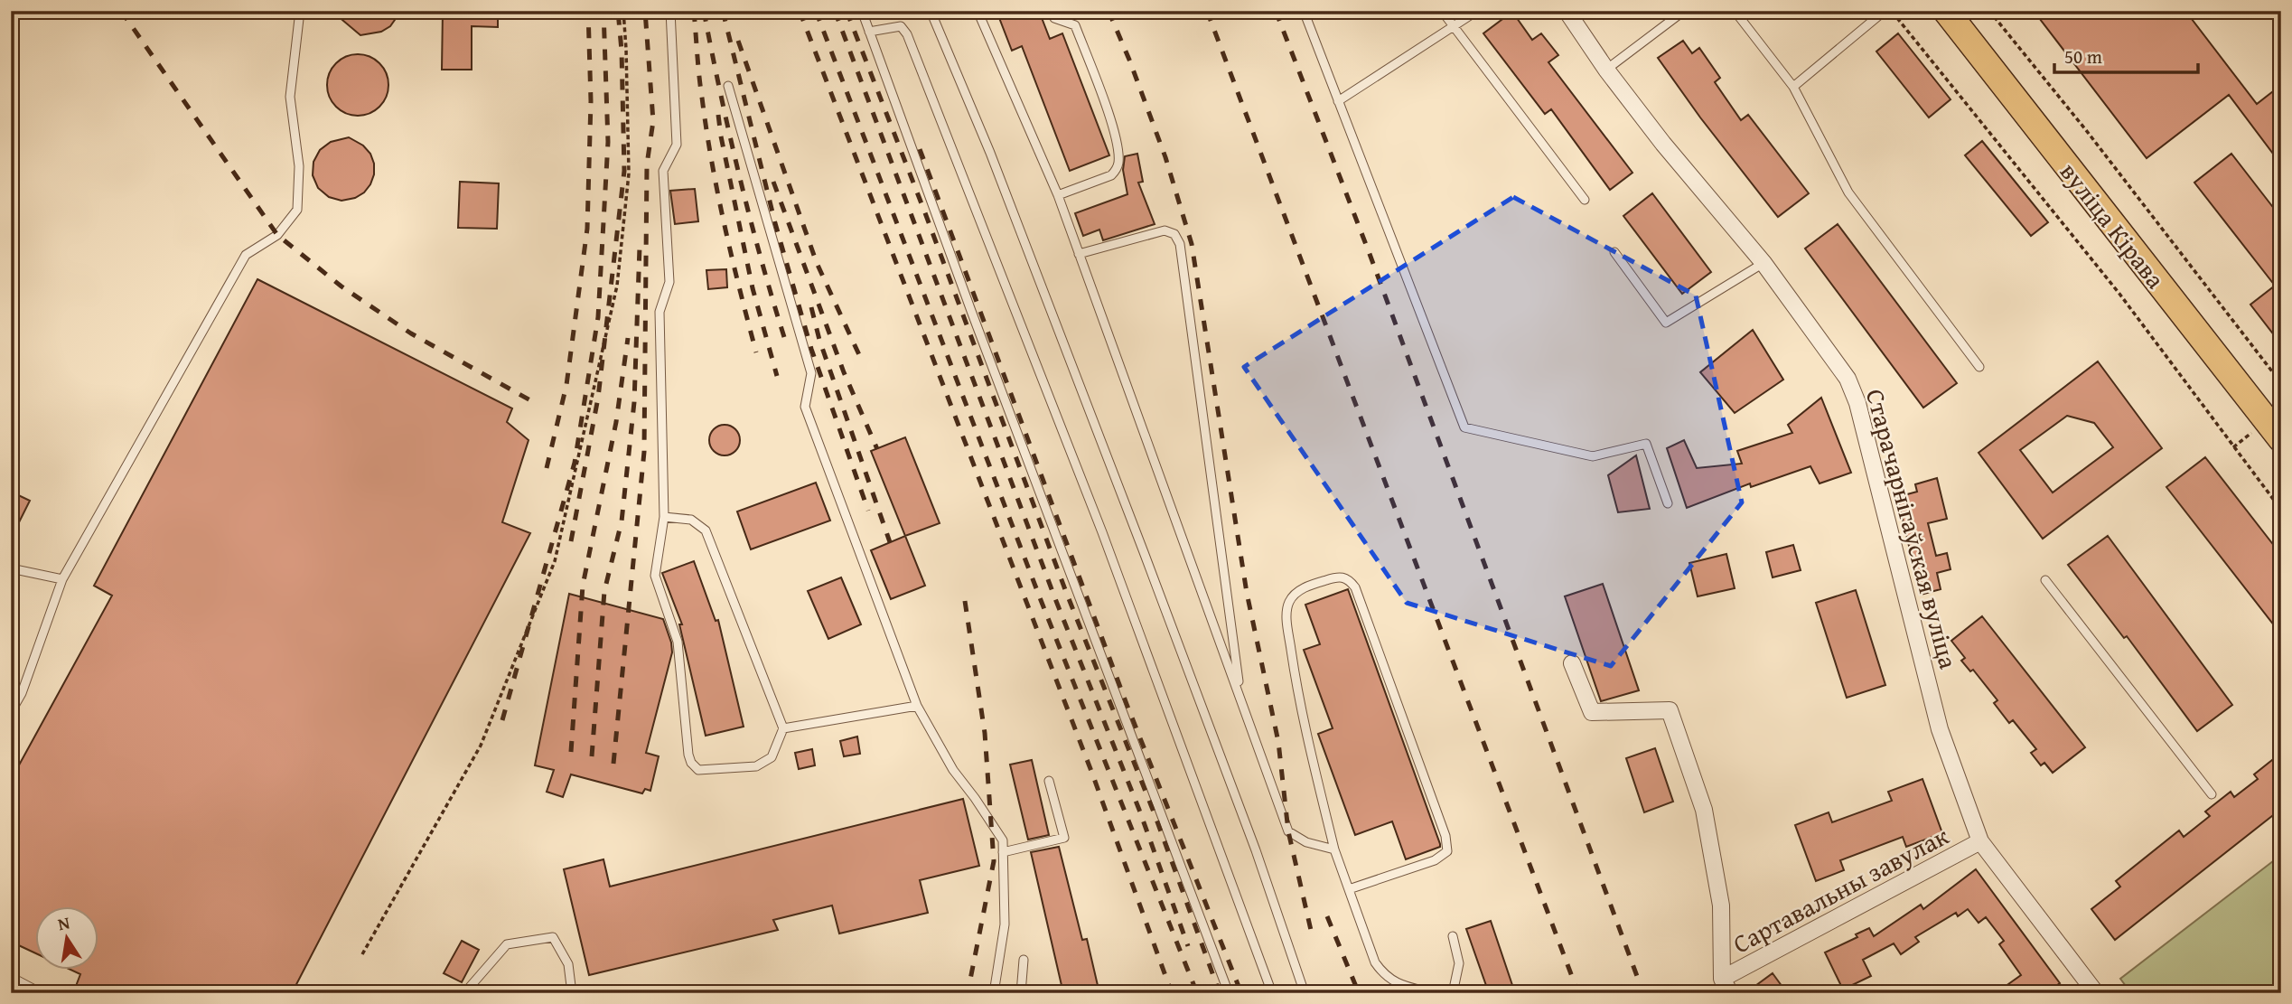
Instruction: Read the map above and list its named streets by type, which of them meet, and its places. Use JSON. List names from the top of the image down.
{
  "streets": {
    "main road": ["вуліца Кірава"],
    "street": ["Старачарнігаўская вуліца", "Сартавальны завулак"]
  },
  "crossings": [
    ["Старачарнігаўская вуліца", "Сартавальны завулак"]
  ],
  "scale_bar": "50 m",
  "north": "top"
}
